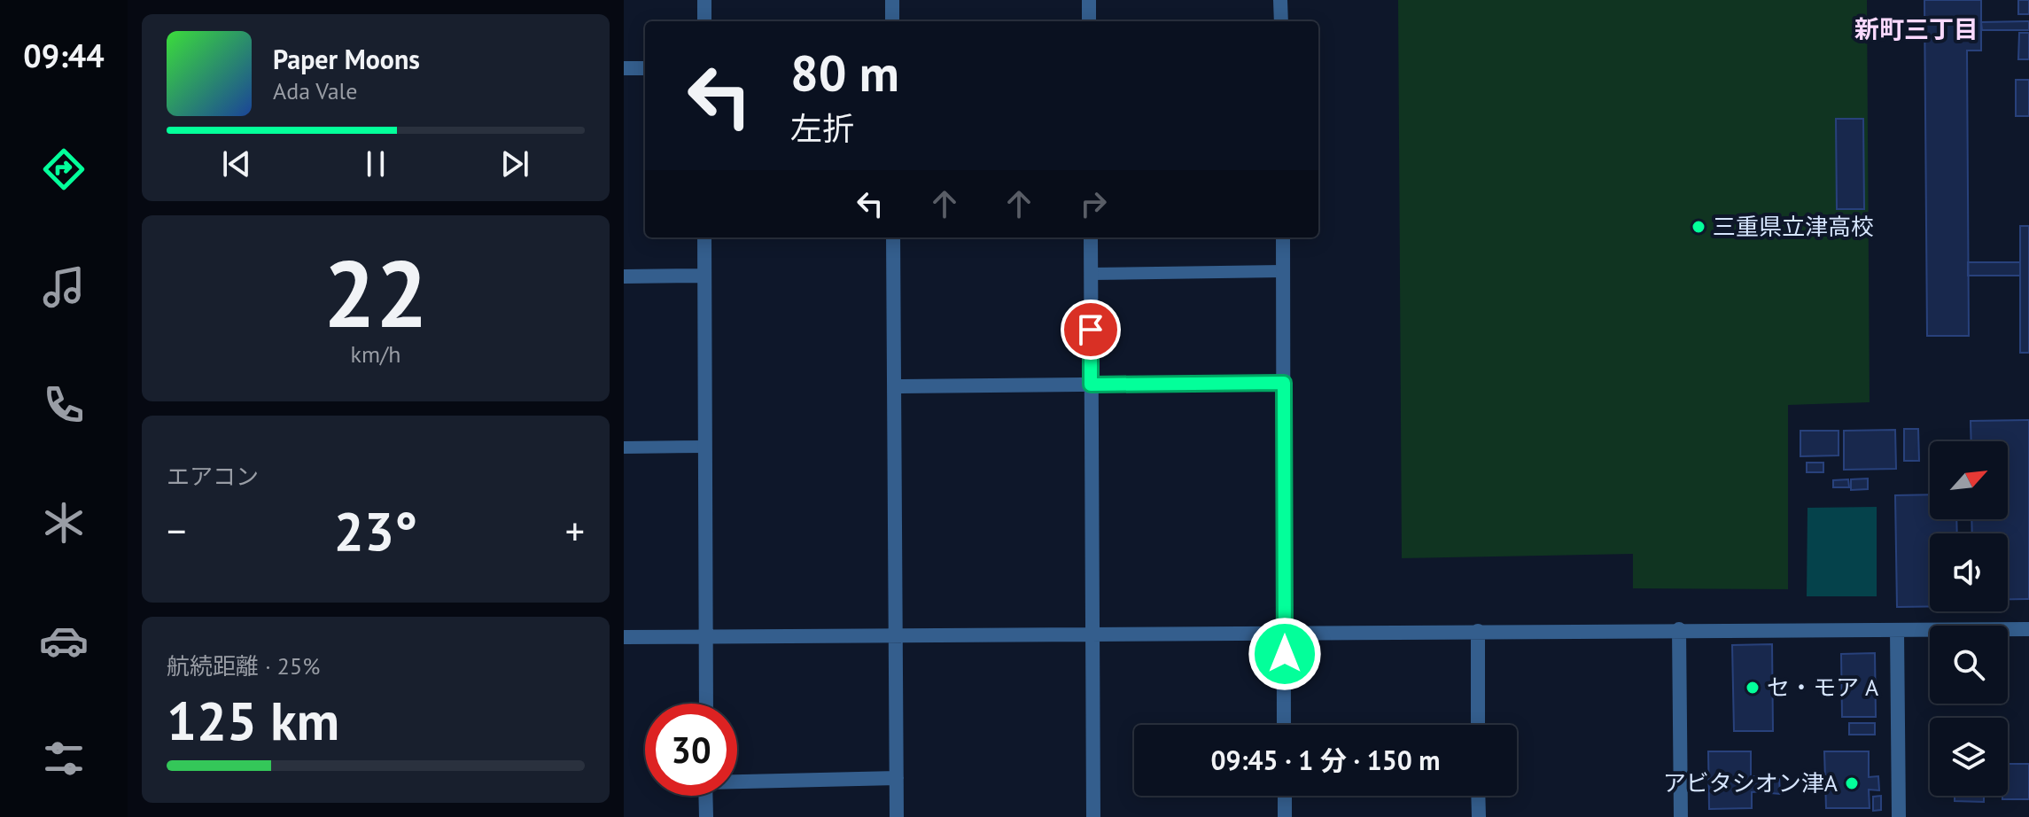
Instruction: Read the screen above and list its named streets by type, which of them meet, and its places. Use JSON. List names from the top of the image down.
{
  "districts": ["新町三丁目"],
  "places": ["三重県立津高校", "セ・モア A", "アビタシオン津A"],
  "north": "top right",
  "page": {
    "tabs": "09:44",
    "turn": ["80 m", "左折"],
    "song": ["Paper Moons", "Ada Vale"],
    "tile": [
      ["22", "km/h"],
      "エアコン",
      ["航続距離 · 25%", "125 km"]
    ],
    "heat": ["−", "23°", "+"],
    "limit": "30",
    "trip": "09:45 · 1 分 · 150 m"
  }
}
